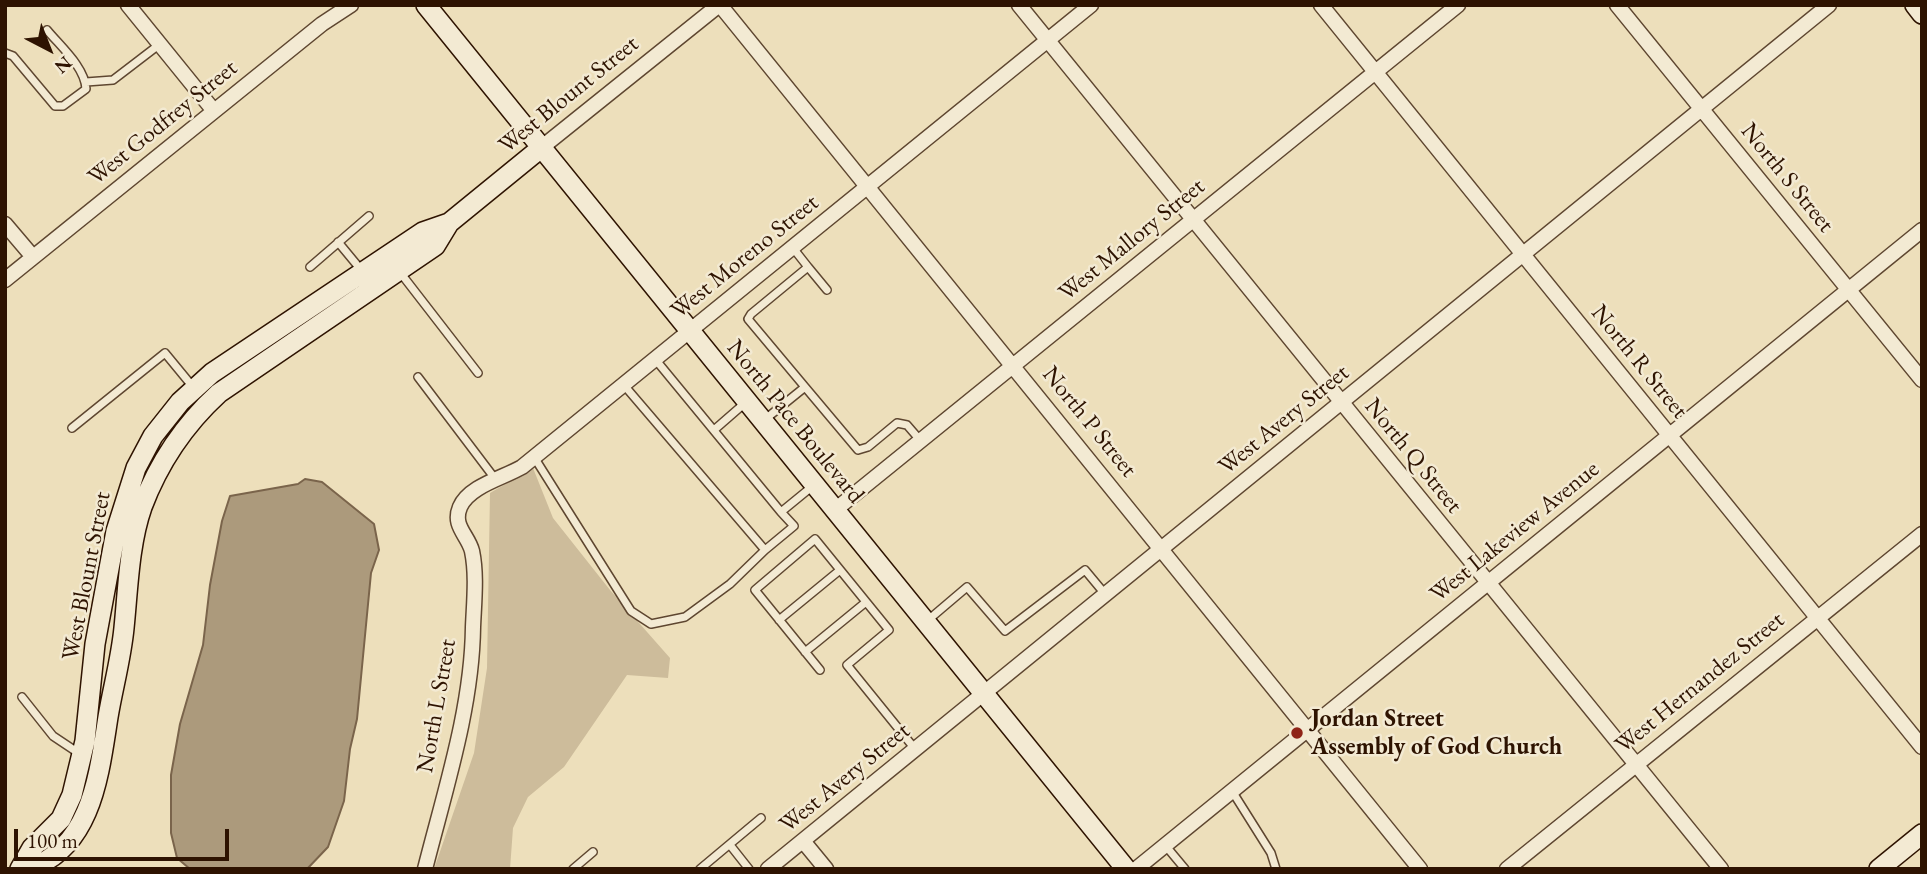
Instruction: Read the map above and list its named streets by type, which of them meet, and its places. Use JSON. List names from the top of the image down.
{
  "streets": {
    "street": [
      "West Blount Street",
      "West Godfrey Street",
      "North S Street",
      "West Mallory Street",
      "West Moreno Street",
      "North R Street",
      "West Avery Street",
      "North Pace Boulevard",
      "North P Street",
      "North Q Street",
      "West Lakeview Avenue",
      "West Hernandez Street",
      "North L Street"
    ]
  },
  "crossings": [
    ["West Blount Street", "North Pace Boulevard"],
    ["West Blount Street", "North P Street"],
    ["North S Street", "West Avery Street"],
    ["North S Street", "West Lakeview Avenue"],
    ["West Mallory Street", "North R Street"],
    ["West Mallory Street", "North Pace Boulevard"],
    ["West Mallory Street", "North P Street"],
    ["West Mallory Street", "North Q Street"],
    ["West Moreno Street", "North Pace Boulevard"],
    ["West Moreno Street", "North P Street"],
    ["West Moreno Street", "North Q Street"],
    ["West Moreno Street", "North L Street"],
    ["North R Street", "West Avery Street"],
    ["North R Street", "West Lakeview Avenue"],
    ["North R Street", "West Hernandez Street"],
    ["West Avery Street", "North Pace Boulevard"],
    ["West Avery Street", "North P Street"],
    ["West Avery Street", "North Q Street"],
    ["North P Street", "West Lakeview Avenue"],
    ["North Q Street", "West Lakeview Avenue"],
    ["North Q Street", "West Hernandez Street"]
  ],
  "places": ["Jordan Street Assembly of God Church"],
  "scale_bar": "100 m",
  "north": "bottom right"
}
